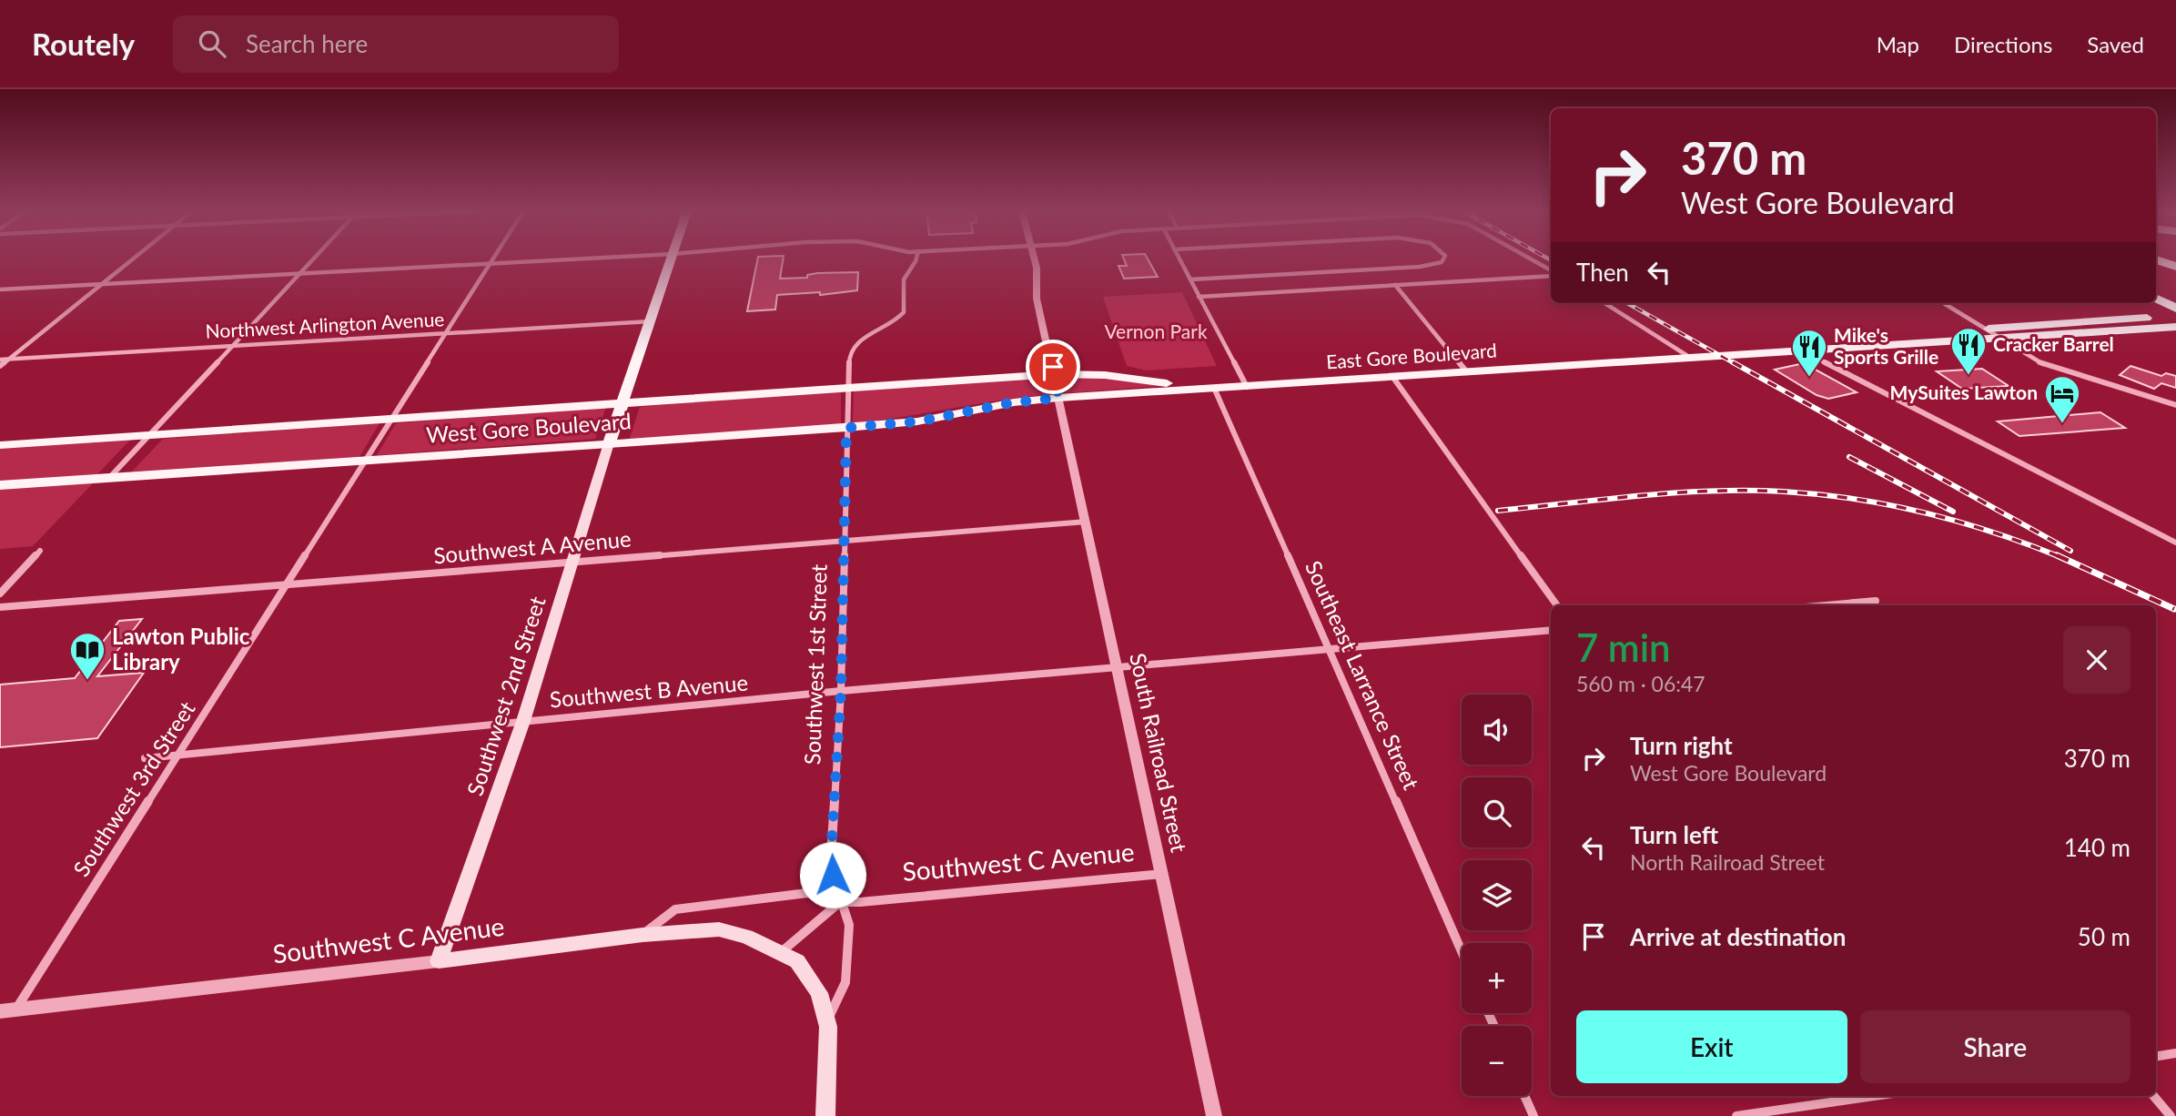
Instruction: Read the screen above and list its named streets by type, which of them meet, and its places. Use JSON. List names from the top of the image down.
{
  "streets": {
    "main road": [
      "East Gore Boulevard",
      "West Gore Boulevard",
      "Southwest 2nd Street",
      "Southwest C Avenue"
    ],
    "street": [
      "Northwest Arlington Avenue",
      "Southwest A Avenue",
      "Southwest 1st Street",
      "Southeast Larrance Street",
      "Southwest B Avenue",
      "South Railroad Street",
      "Southwest 3rd Street"
    ]
  },
  "crossings": [
    ["Northwest Arlington Avenue", "Southwest 3rd Street"],
    ["East Gore Boulevard", "West Gore Boulevard"],
    ["East Gore Boulevard", "Southeast Larrance Street"],
    ["East Gore Boulevard", "South Railroad Street"],
    ["West Gore Boulevard", "Southwest 1st Street"],
    ["West Gore Boulevard", "Southeast Larrance Street"],
    ["West Gore Boulevard", "Southwest 2nd Street"],
    ["West Gore Boulevard", "South Railroad Street"],
    ["West Gore Boulevard", "Southwest 3rd Street"],
    ["Southwest A Avenue", "Southwest 1st Street"],
    ["Southwest A Avenue", "Southwest 2nd Street"],
    ["Southwest A Avenue", "South Railroad Street"],
    ["Southwest A Avenue", "Southwest 3rd Street"],
    ["Southwest 1st Street", "Southwest B Avenue"],
    ["Southwest 1st Street", "Southwest C Avenue"],
    ["Southeast Larrance Street", "Southwest B Avenue"],
    ["Southwest B Avenue", "Southwest 2nd Street"],
    ["Southwest B Avenue", "South Railroad Street"],
    ["Southwest B Avenue", "Southwest 3rd Street"],
    ["Southwest 2nd Street", "Southwest C Avenue"],
    ["South Railroad Street", "Southwest C Avenue"],
    ["Southwest 3rd Street", "Southwest C Avenue"]
  ],
  "parks": ["Vernon Park"],
  "places": {
    "restaurant": ["Cracker Barrel", "Mike's Sports Grille"],
    "hotel": ["MySuites Lawton"],
    "library": ["Lawton Public Library"]
  },
  "page": {
    "header": "Routely",
    "search": "Search here",
    "nav": ["Map", "Directions", "Saved"],
    "turn": ["370 m", "West Gore Boulevard"],
    "then": "Then",
    "heading": ["7 min", "560 m · 06:47"],
    "map_buttons": ["+", "−"],
    "list": [
      {
        "name": "Turn right",
        "note": "West Gore Boulevard",
        "value": "370 m"
      },
      {
        "name": "Turn left",
        "note": "North Railroad Street",
        "value": "140 m"
      },
      {
        "name": "Arrive at destination",
        "value": "50 m"
      }
    ],
    "buttons": ["Exit", "Share"]
  }
}
